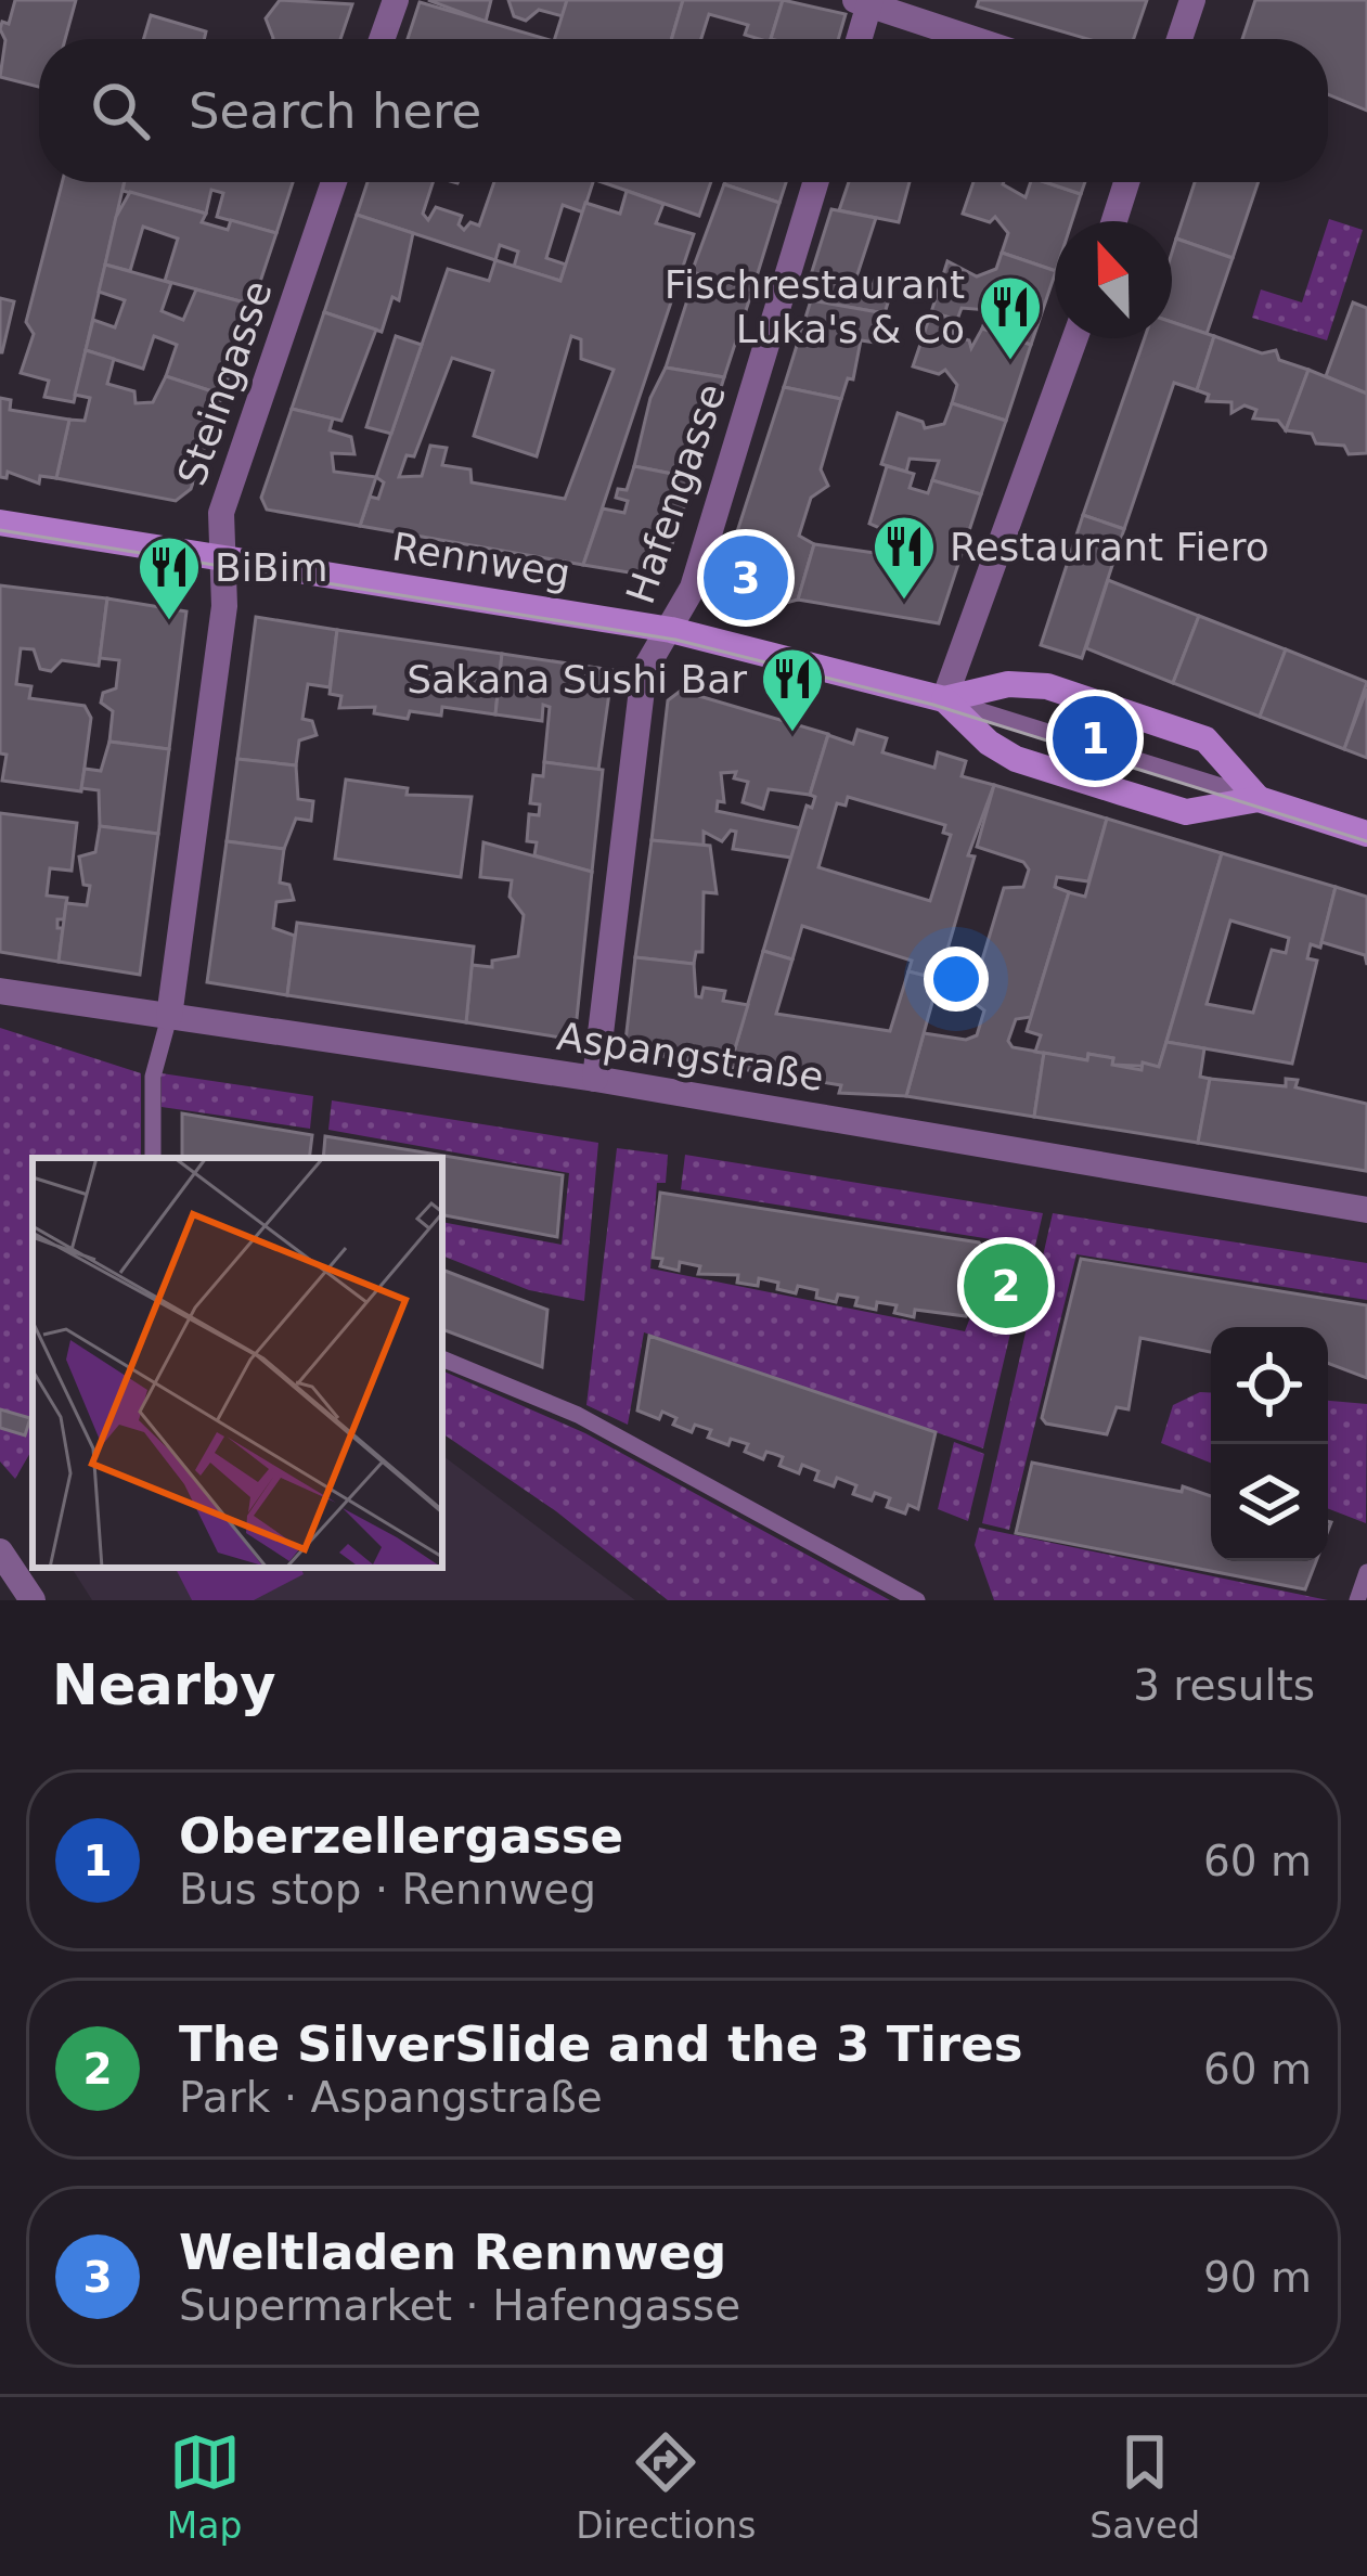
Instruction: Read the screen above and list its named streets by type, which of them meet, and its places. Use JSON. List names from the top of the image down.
{
  "streets": {
    "main road": ["Rennweg"],
    "street": ["Steingasse", "Hafengasse", "Aspangstraße"]
  },
  "crossings": [
    ["Steingasse", "Rennweg"],
    ["Steingasse", "Aspangstraße"],
    ["Hafengasse", "Rennweg"],
    ["Hafengasse", "Aspangstraße"]
  ],
  "places": {
    "restaurant": [
      "Fischrestaurant Luka's & Co",
      "Restaurant Fiero",
      "BiBim",
      "Sakana Sushi Bar"
    ]
  },
  "north": "top",
  "page": {
    "search": "Search here",
    "pins": ["3", "1", "2"],
    "heading": ["Nearby", "3 results"],
    "list": [
      {
        "mark": "1",
        "name": "Oberzellergasse",
        "note": "Bus stop · Rennweg",
        "value": "60 m"
      },
      {
        "mark": "2",
        "name": "The SilverSlide and the 3 Tires",
        "note": "Park · Aspangstraße",
        "value": "60 m"
      },
      {
        "mark": "3",
        "name": "Weltladen Rennweg",
        "note": "Supermarket · Hafengasse",
        "value": "90 m"
      }
    ],
    "nav": ["Map", "Directions", "Saved"]
  }
}
